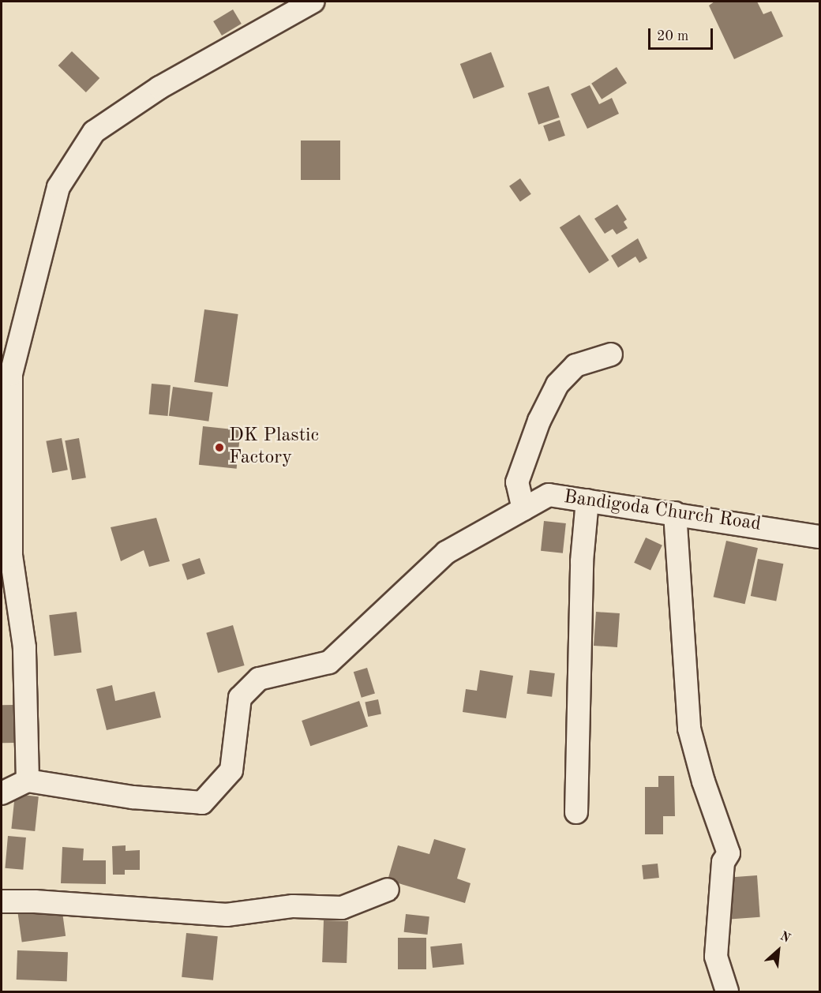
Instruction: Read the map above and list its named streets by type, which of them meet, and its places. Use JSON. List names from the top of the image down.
{
  "streets": {
    "street": ["Bandigoda Church Road"]
  },
  "places": ["DK Plastic Factory"],
  "scale_bar": "20 m",
  "north": "top right"
}
